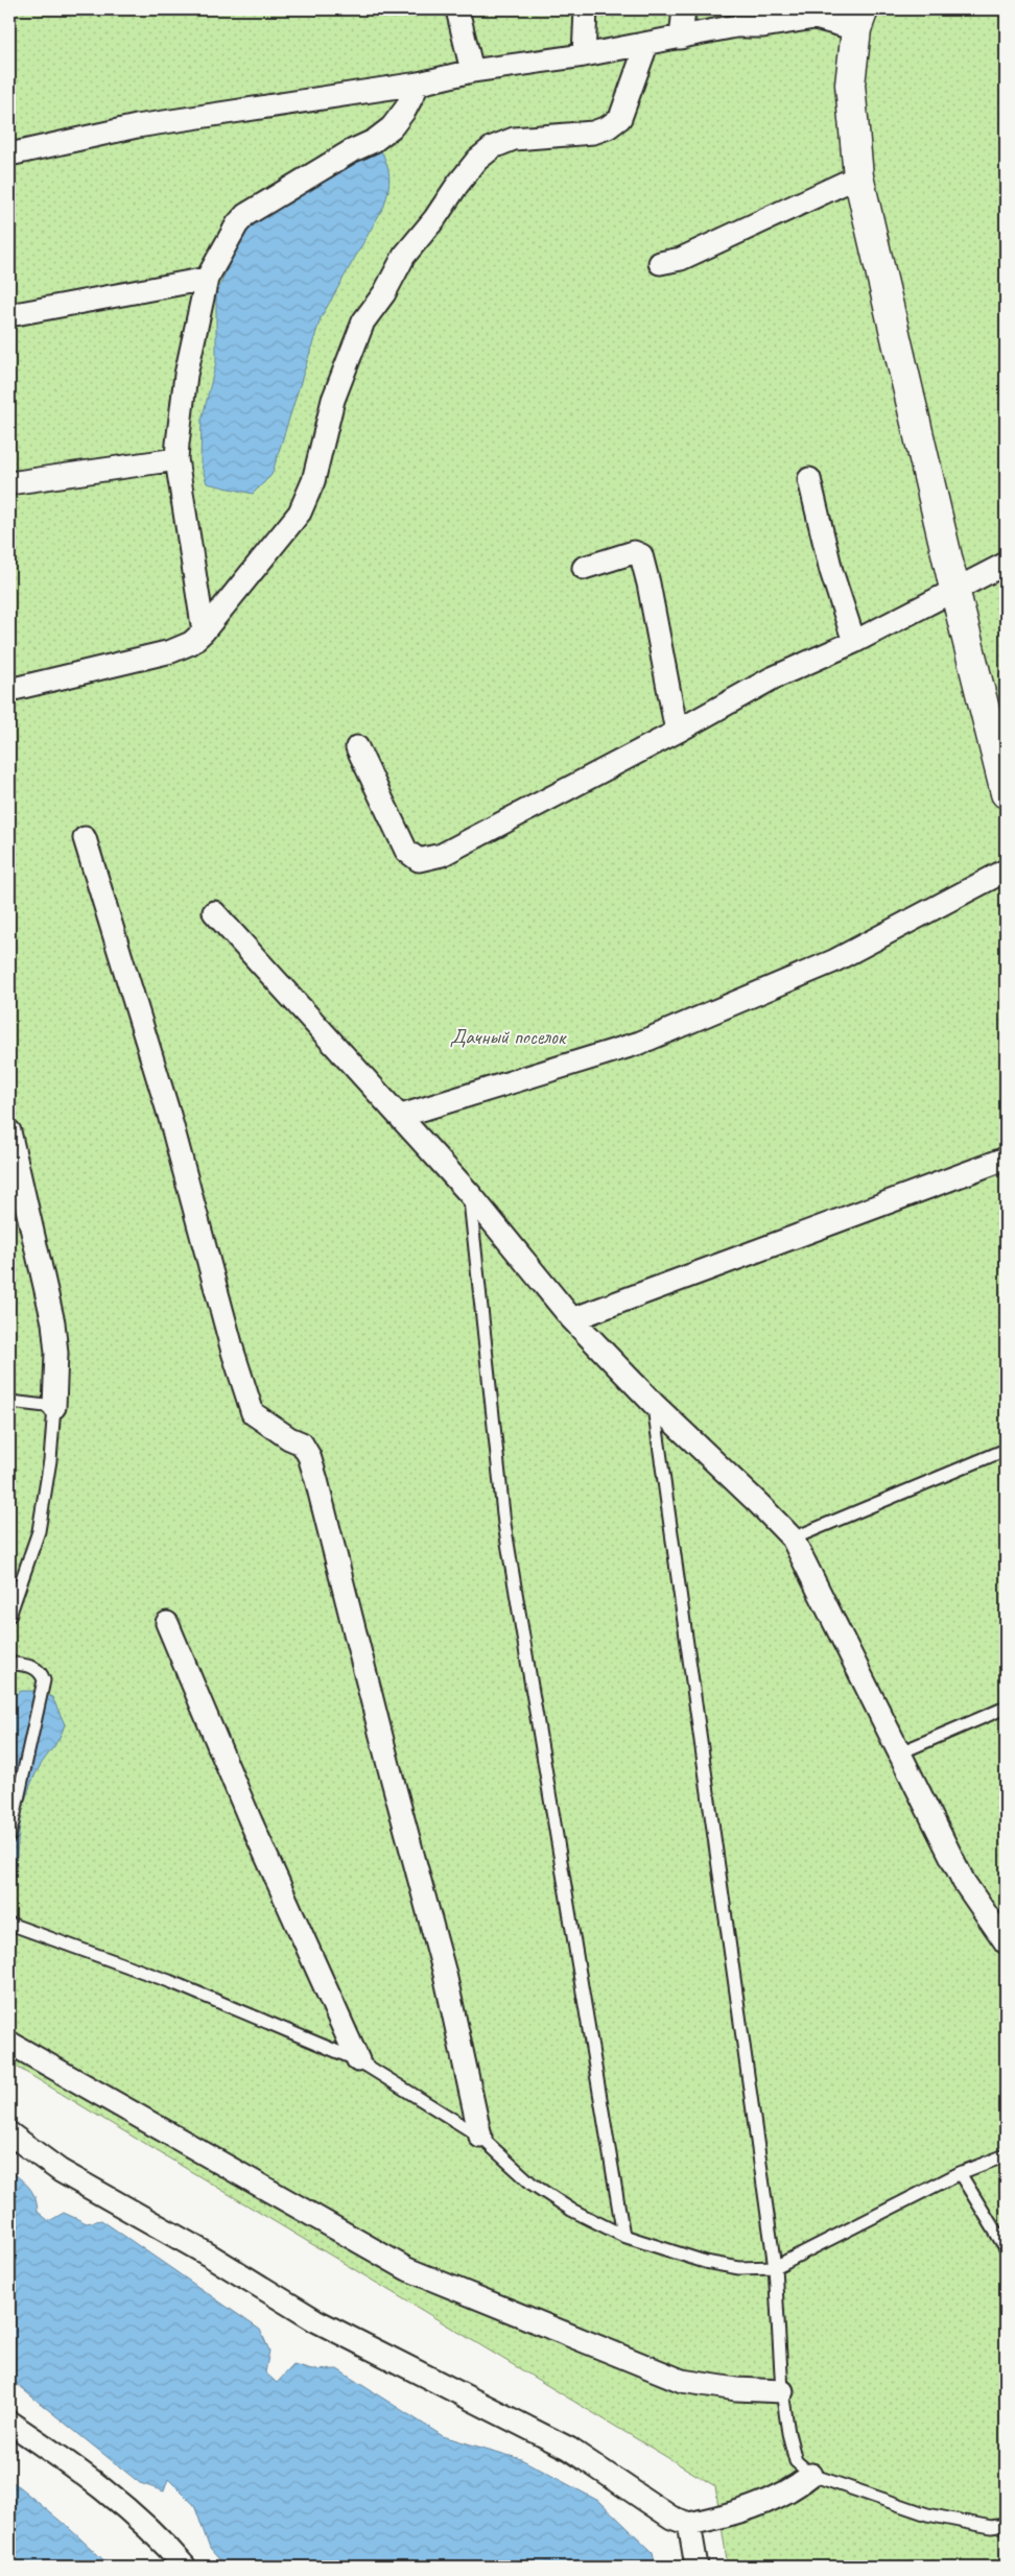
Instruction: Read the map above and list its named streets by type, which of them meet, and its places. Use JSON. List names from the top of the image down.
{
  "parks": ["Дачный поселок"]
}
